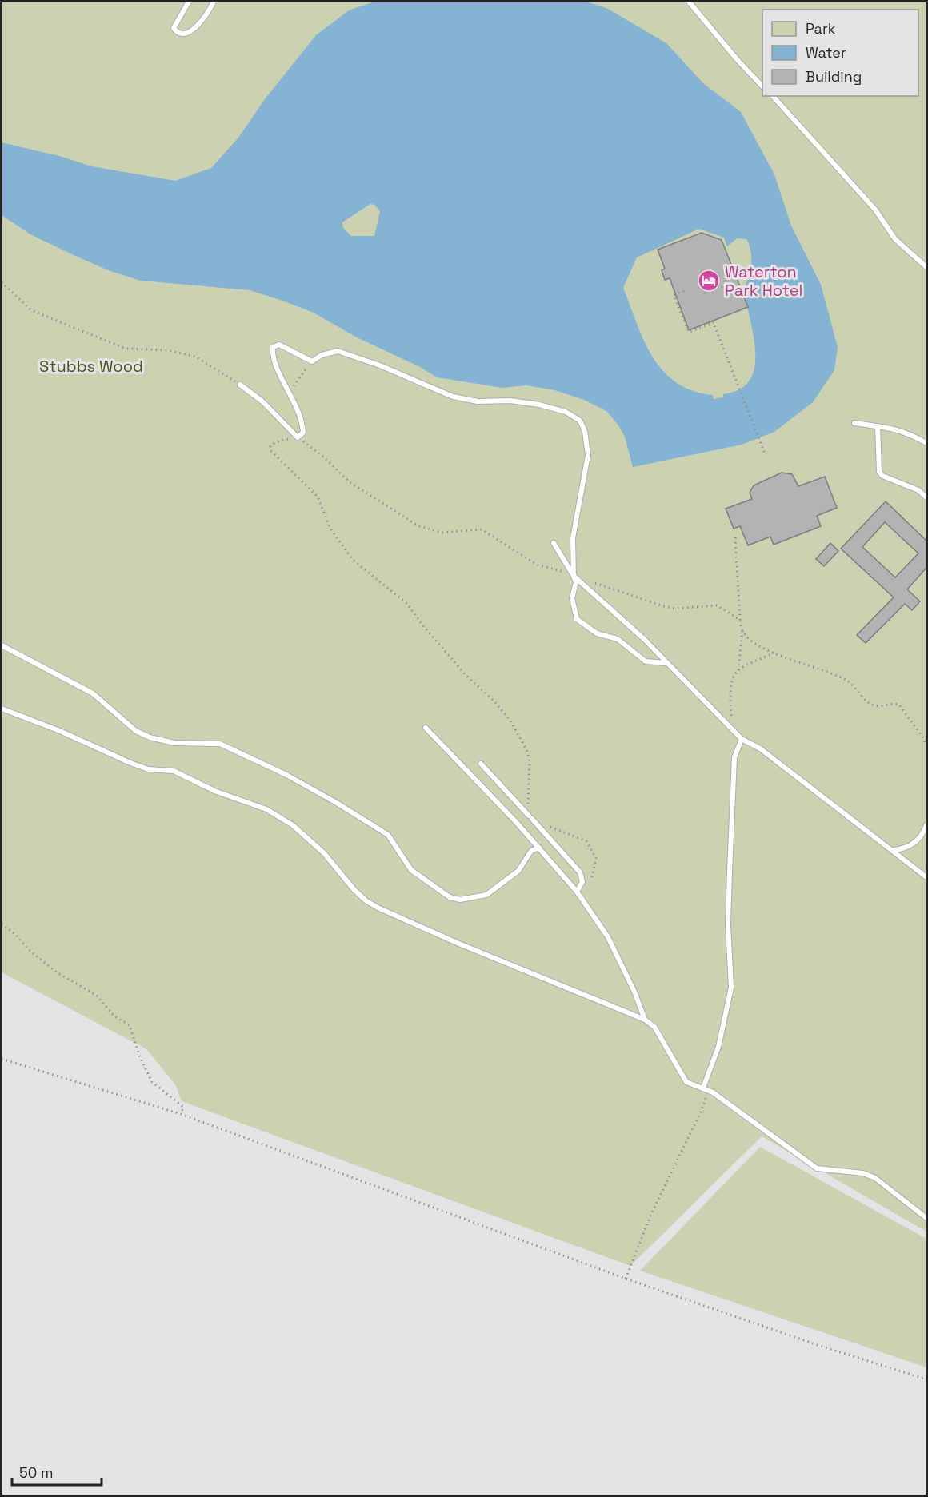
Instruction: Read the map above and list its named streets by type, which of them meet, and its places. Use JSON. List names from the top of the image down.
{
  "parks": ["Stubbs Wood"],
  "places": {
    "hotel": ["Waterton Park Hotel"]
  },
  "legend": ["Park", "Water", "Building"],
  "scale_bar": "50 m"
}
